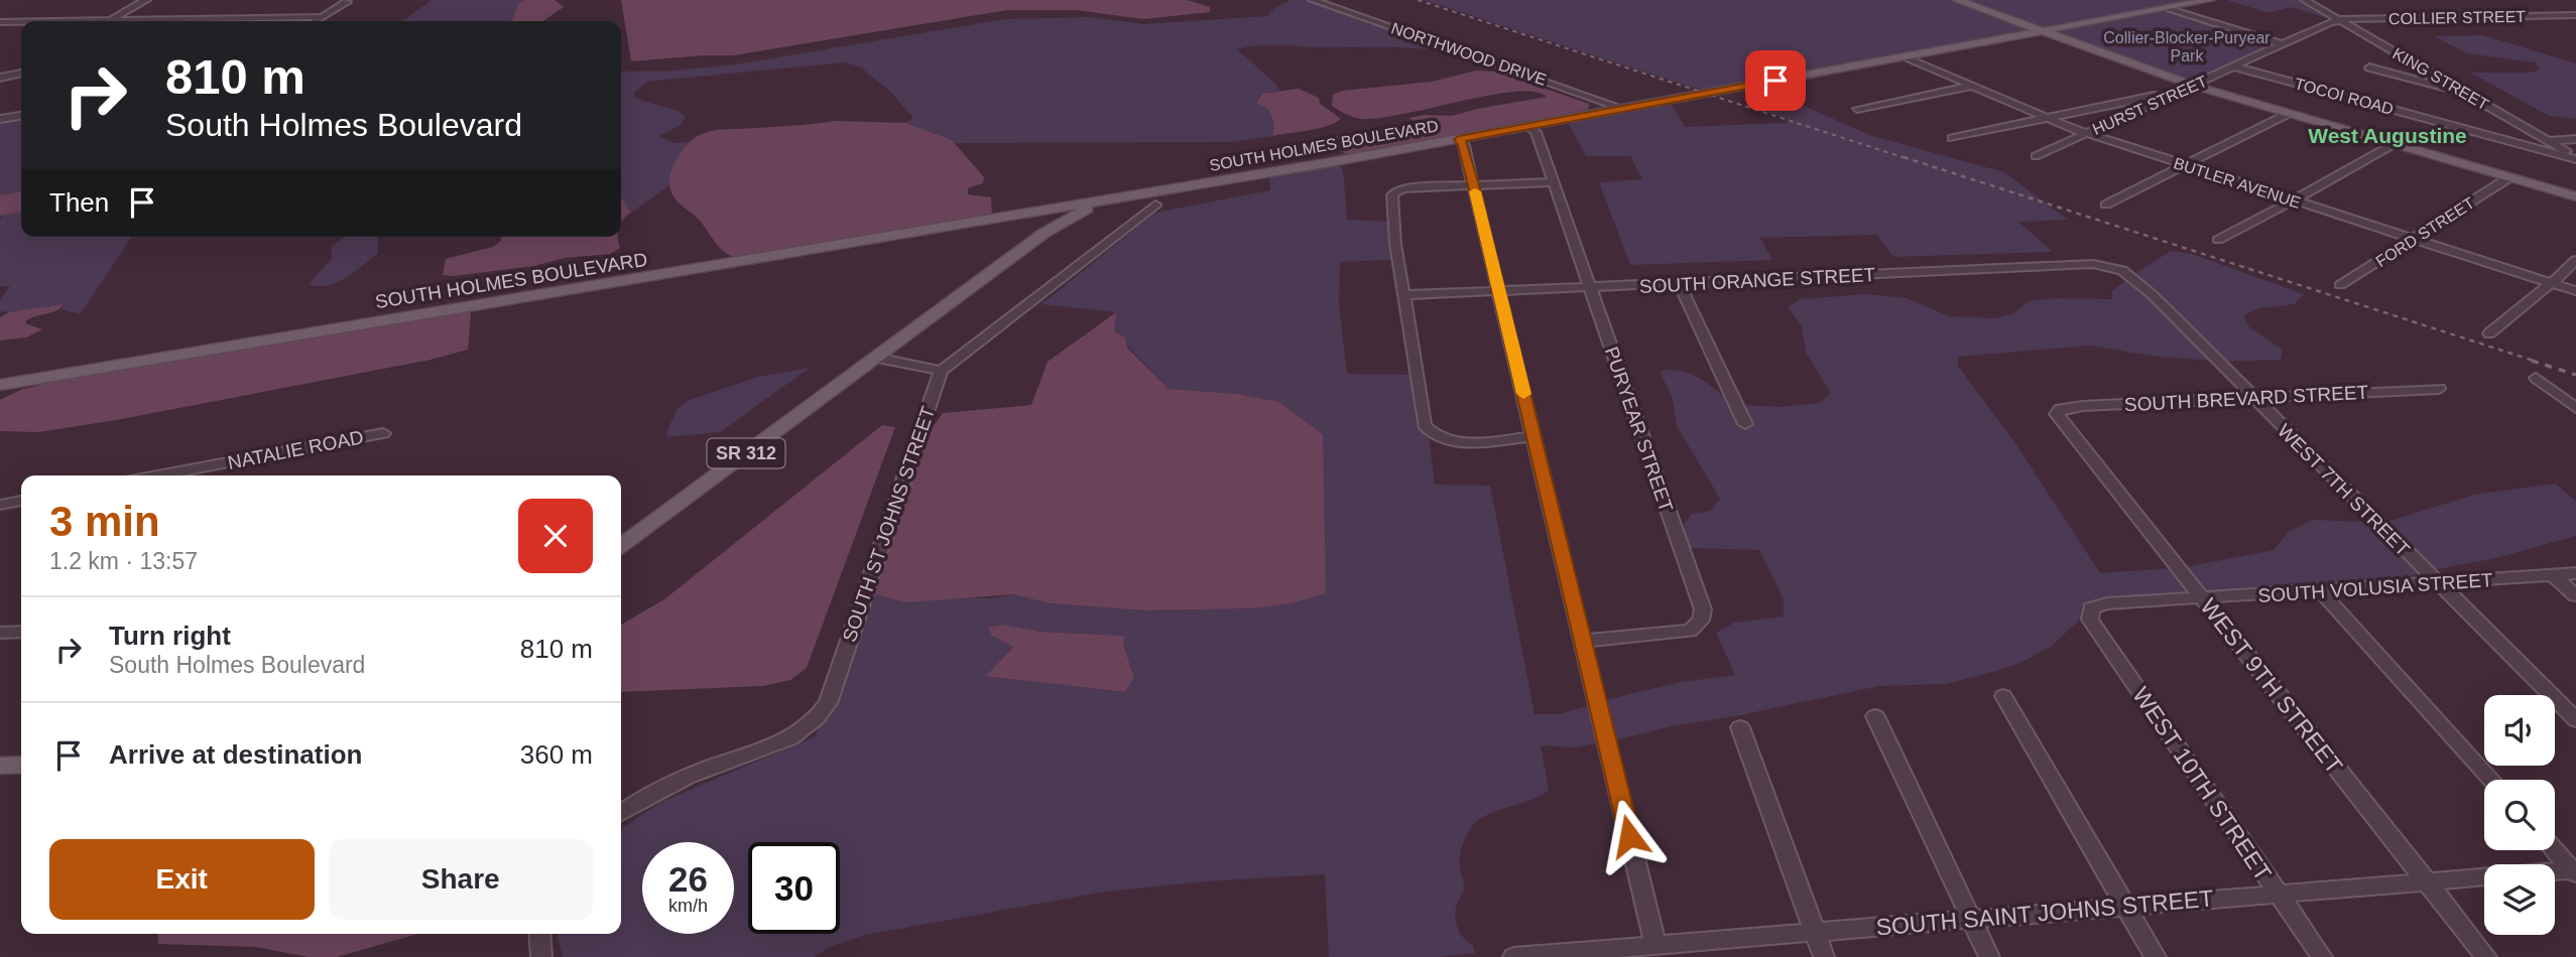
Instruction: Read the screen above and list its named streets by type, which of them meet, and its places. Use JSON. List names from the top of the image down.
{
  "streets": {
    "main road": ["SOUTH HOLMES BOULEVARD", "SR 312"],
    "street": [
      "COLLIER STREET",
      "NORTHWOOD DRIVE",
      "KING STREET",
      "TOCOI ROAD",
      "HURST STREET",
      "BUTLER AVENUE",
      "FORD STREET",
      "SOUTH ORANGE STREET",
      "SOUTH BREVARD STREET",
      "PURYEAR STREET",
      "NATALIE ROAD",
      "WEST 7TH STREET",
      "SOUTH ST JOHNS STREET",
      "SOUTH VOLUSIA STREET",
      "WEST 9TH STREET",
      "WEST 10TH STREET",
      "SOUTH SAINT JOHNS STREET"
    ]
  },
  "crossings": [
    ["COLLIER STREET", "KING STREET"],
    ["COLLIER STREET", "HURST STREET"],
    ["NORTHWOOD DRIVE", "SOUTH HOLMES BOULEVARD"],
    ["KING STREET", "TOCOI ROAD"],
    ["KING STREET", "HURST STREET"],
    ["TOCOI ROAD", "HURST STREET"],
    ["HURST STREET", "BUTLER AVENUE"],
    ["SOUTH HOLMES BOULEVARD", "BUTLER AVENUE"],
    ["SOUTH HOLMES BOULEVARD", "PURYEAR STREET"],
    ["SOUTH HOLMES BOULEVARD", "SR 312"],
    ["BUTLER AVENUE", "FORD STREET"],
    ["SOUTH ORANGE STREET", "PURYEAR STREET"],
    ["SOUTH ORANGE STREET", "WEST 7TH STREET"],
    ["SOUTH BREVARD STREET", "WEST 7TH STREET"],
    ["SOUTH BREVARD STREET", "WEST 9TH STREET"],
    ["WEST 7TH STREET", "SOUTH VOLUSIA STREET"],
    ["SOUTH VOLUSIA STREET", "WEST 9TH STREET"],
    ["SOUTH VOLUSIA STREET", "WEST 10TH STREET"],
    ["WEST 9TH STREET", "SOUTH SAINT JOHNS STREET"],
    ["WEST 10TH STREET", "SOUTH SAINT JOHNS STREET"]
  ],
  "districts": ["West Augustine"],
  "parks": ["Collier-Blocker-Puryear Park"],
  "page": {
    "turn": ["810 m", "South Holmes Boulevard"],
    "then": "Then",
    "heading": ["3 min", "1.2 km · 13:57"],
    "list": [
      {
        "name": "Turn right",
        "note": "South Holmes Boulevard",
        "value": "810 m"
      },
      {
        "name": "Arrive at destination",
        "value": "360 m"
      }
    ],
    "buttons": ["Exit", "Share"],
    "speed": "26 km/h",
    "limit": "30"
  }
}
